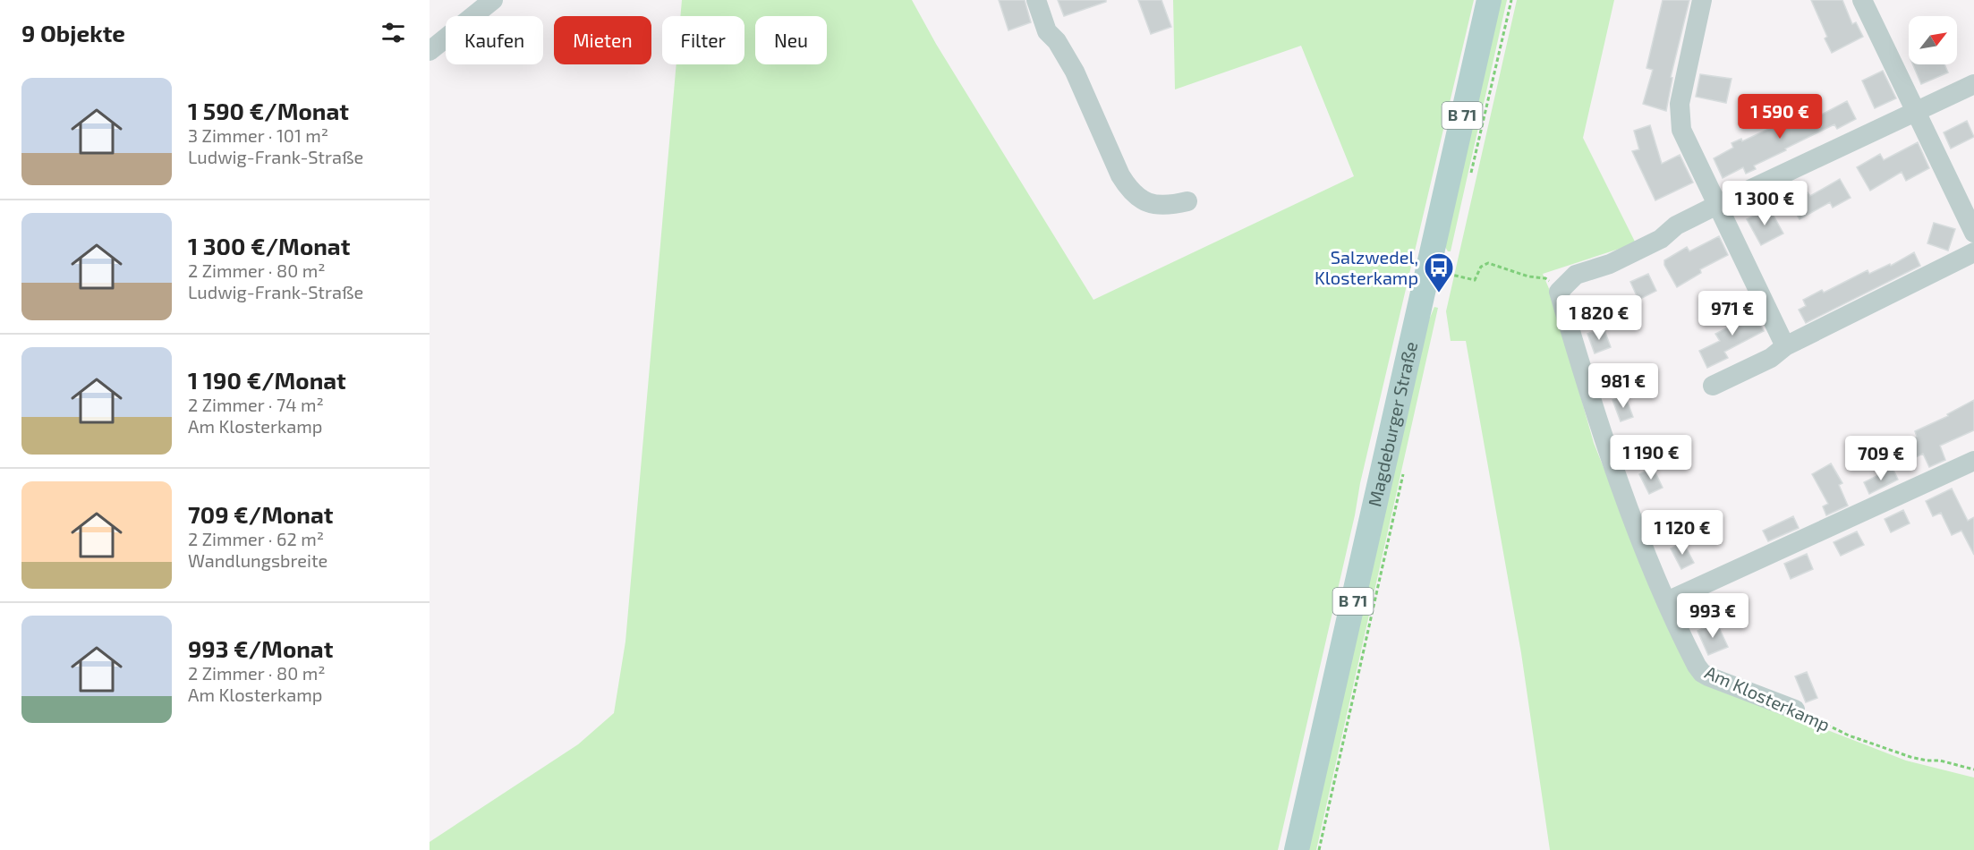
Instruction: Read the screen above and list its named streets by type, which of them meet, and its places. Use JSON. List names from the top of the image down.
{
  "streets": {
    "main road": ["B 71", "Magdeburger Straße"],
    "street": ["Am Klosterkamp"]
  },
  "places": {
    "bus stop": ["Salzwedel, Klosterkamp"]
  },
  "north": "top right",
  "page": {
    "heading": "9 Objekte",
    "chip": [
      "Kaufen",
      "Mieten",
      "Filter",
      "Neu"
    ],
    "list": [
      {
        "name": "1 590 €/Monat",
        "note": "3 Zimmer · 101 m² · Ludwig-Frank-Straße"
      },
      {
        "name": "1 300 €/Monat",
        "note": "2 Zimmer · 80 m² · Ludwig-Frank-Straße"
      },
      {
        "name": "1 190 €/Monat",
        "note": "2 Zimmer · 74 m² · Am Klosterkamp"
      },
      {
        "name": "709 €/Monat",
        "note": "2 Zimmer · 62 m² · Wandlungsbreite"
      },
      {
        "name": "993 €/Monat",
        "note": "2 Zimmer · 80 m² · Am Klosterkamp"
      }
    ],
    "price": [
      "1 590 €",
      "1 300 €",
      "971 €",
      "1 820 €",
      "981 €",
      "1 190 €",
      "709 €",
      "1 120 €",
      "993 €"
    ]
  }
}
